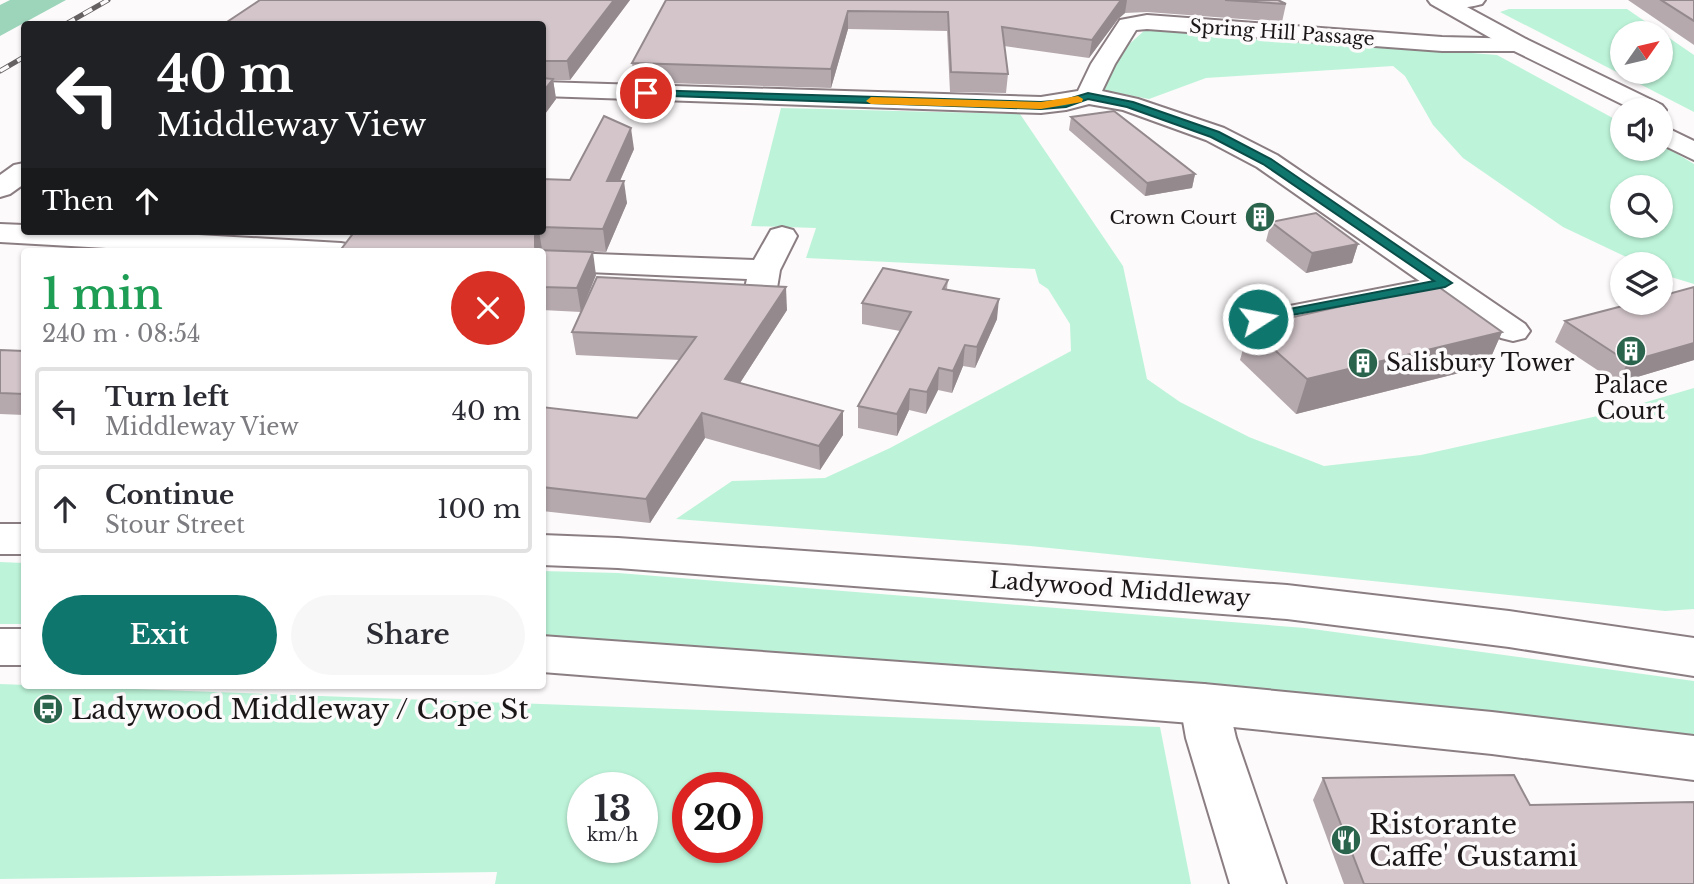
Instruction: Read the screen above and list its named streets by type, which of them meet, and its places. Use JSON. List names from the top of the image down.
{
  "streets": {
    "main road": ["Spring Hill Passage", "Ladywood Middleway"]
  },
  "places": {
    "building": ["Crown Court", "Palace Court", "Salisbury Tower"],
    "bus stop": ["Ladywood Middleway / Cope St"],
    "restaurant": ["Ristorante Caffe' Gustami"]
  },
  "north": "top right",
  "page": {
    "turn": ["40 m", "Middleway View"],
    "then": "Then",
    "heading": ["1 min", "240 m · 08:54"],
    "list": [
      {
        "name": "Turn left",
        "note": "Middleway View",
        "value": "40 m"
      },
      {
        "name": "Continue",
        "note": "Stour Street",
        "value": "100 m"
      }
    ],
    "buttons": ["Exit", "Share"],
    "speed": "13 km/h",
    "limit": "20"
  }
}
